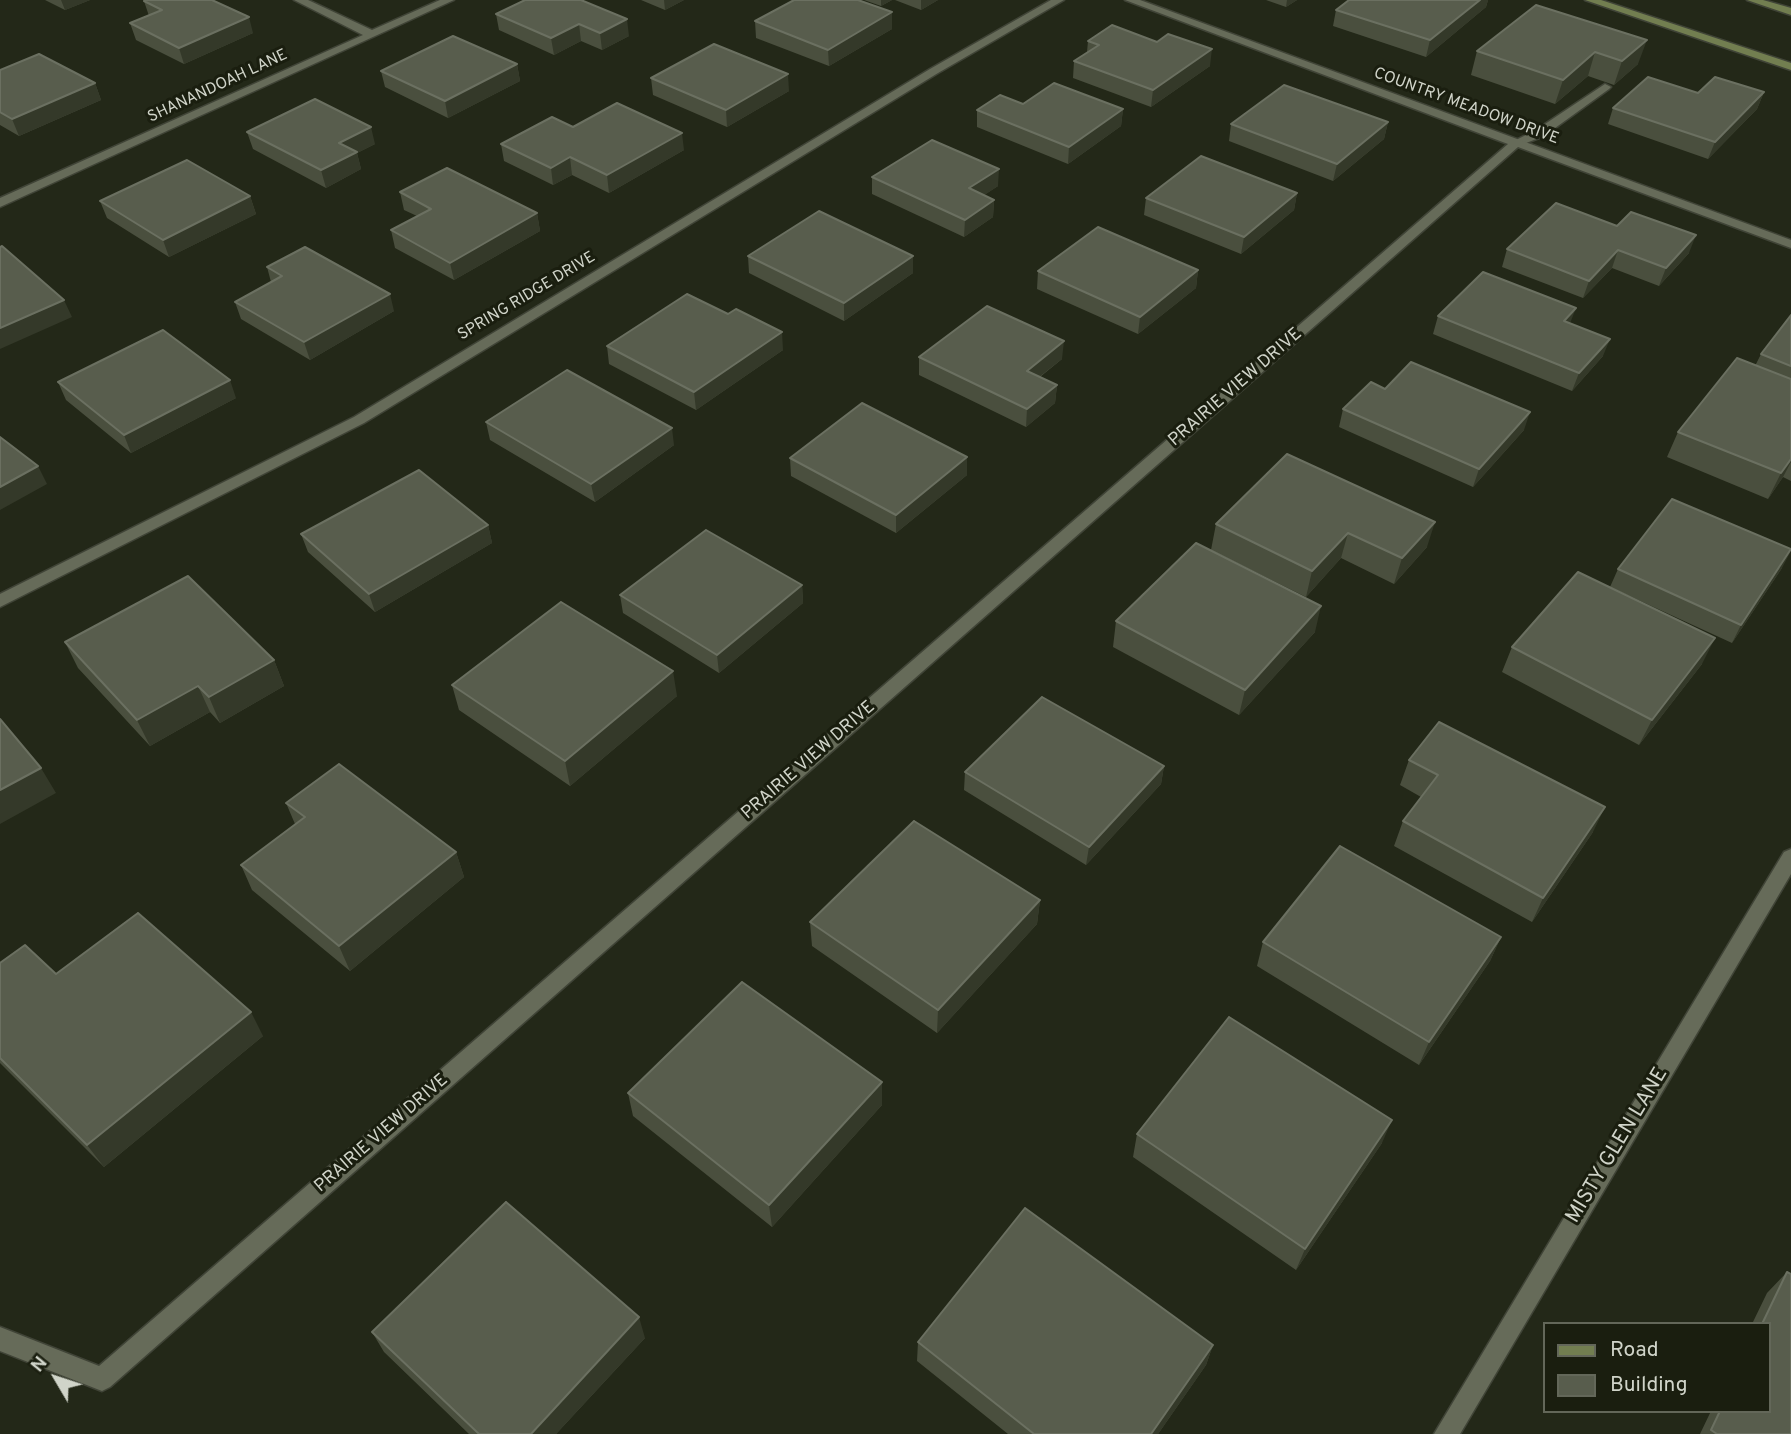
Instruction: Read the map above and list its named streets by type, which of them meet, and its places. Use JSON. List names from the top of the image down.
{
  "streets": {
    "street": [
      "SHANANDOAH LANE",
      "COUNTRY MEADOW DRIVE",
      "SPRING RIDGE DRIVE",
      "PRAIRIE VIEW DRIVE",
      "MISTY GLEN LANE"
    ]
  },
  "crossings": [
    ["COUNTRY MEADOW DRIVE", "PRAIRIE VIEW DRIVE"]
  ],
  "legend": ["Road", "Building"],
  "north": "top left"
}
